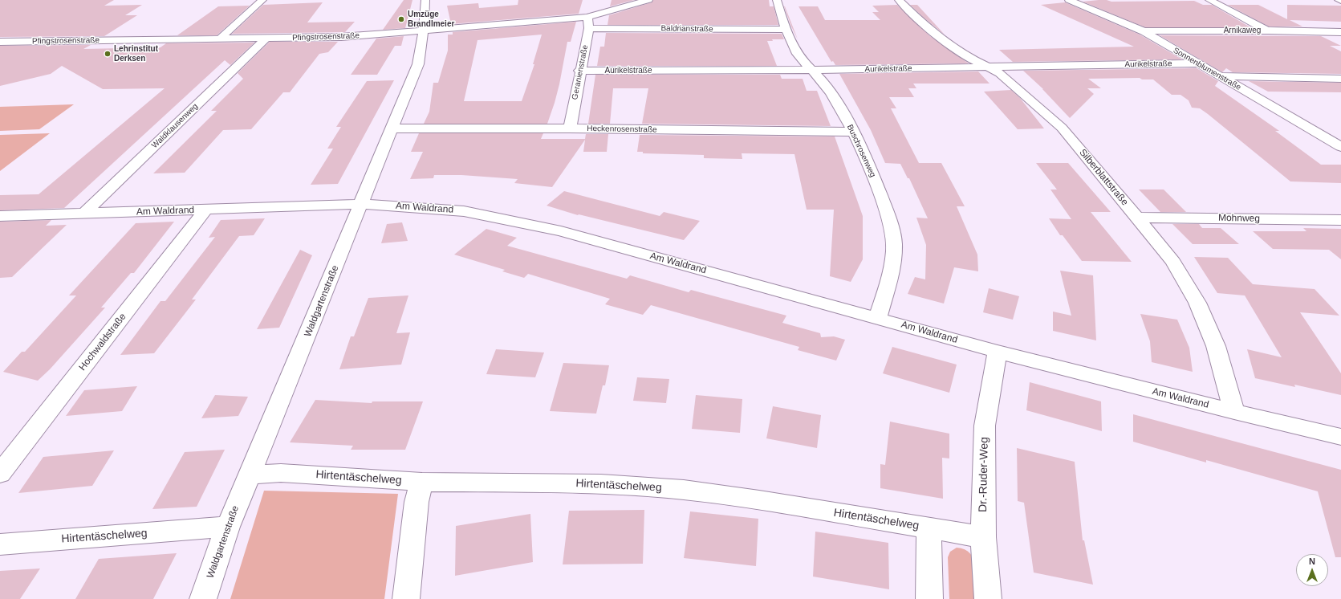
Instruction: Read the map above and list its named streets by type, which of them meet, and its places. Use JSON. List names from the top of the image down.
{
  "streets": {
    "street": [
      "Baldrianstraße",
      "Arnikaweg",
      "Pfingstrosenstraße",
      "Aurikelstraße",
      "Sonnenblumenstraße",
      "Geranienstraße",
      "Waldklausenweg",
      "Heckenrosenstraße",
      "Buschrosenweg",
      "Silberblattstraße",
      "Am Waldrand",
      "Mohnweg",
      "Waldgartenstraße",
      "Hochwaldstraße",
      "Dr.-Ruder-Weg",
      "Hirtentäschelweg"
    ]
  },
  "crossings": [
    ["Baldrianstraße", "Geranienstraße"],
    ["Baldrianstraße", "Buschrosenweg"],
    ["Arnikaweg", "Sonnenblumenstraße"],
    ["Pfingstrosenstraße", "Geranienstraße"],
    ["Pfingstrosenstraße", "Waldklausenweg"],
    ["Pfingstrosenstraße", "Waldgartenstraße"],
    ["Aurikelstraße", "Sonnenblumenstraße"],
    ["Aurikelstraße", "Geranienstraße"],
    ["Aurikelstraße", "Buschrosenweg"],
    ["Aurikelstraße", "Silberblattstraße"],
    ["Geranienstraße", "Heckenrosenstraße"],
    ["Waldklausenweg", "Am Waldrand"],
    ["Heckenrosenstraße", "Buschrosenweg"],
    ["Heckenrosenstraße", "Waldgartenstraße"],
    ["Buschrosenweg", "Am Waldrand"],
    ["Silberblattstraße", "Am Waldrand"],
    ["Silberblattstraße", "Mohnweg"],
    ["Am Waldrand", "Waldgartenstraße"],
    ["Am Waldrand", "Hochwaldstraße"],
    ["Am Waldrand", "Dr.-Ruder-Weg"],
    ["Waldgartenstraße", "Hirtentäschelweg"],
    ["Dr.-Ruder-Weg", "Hirtentäschelweg"]
  ],
  "places": ["Umzüge Brandlmeier", "Lehrinstitut Derksen"],
  "north": "top"
}
